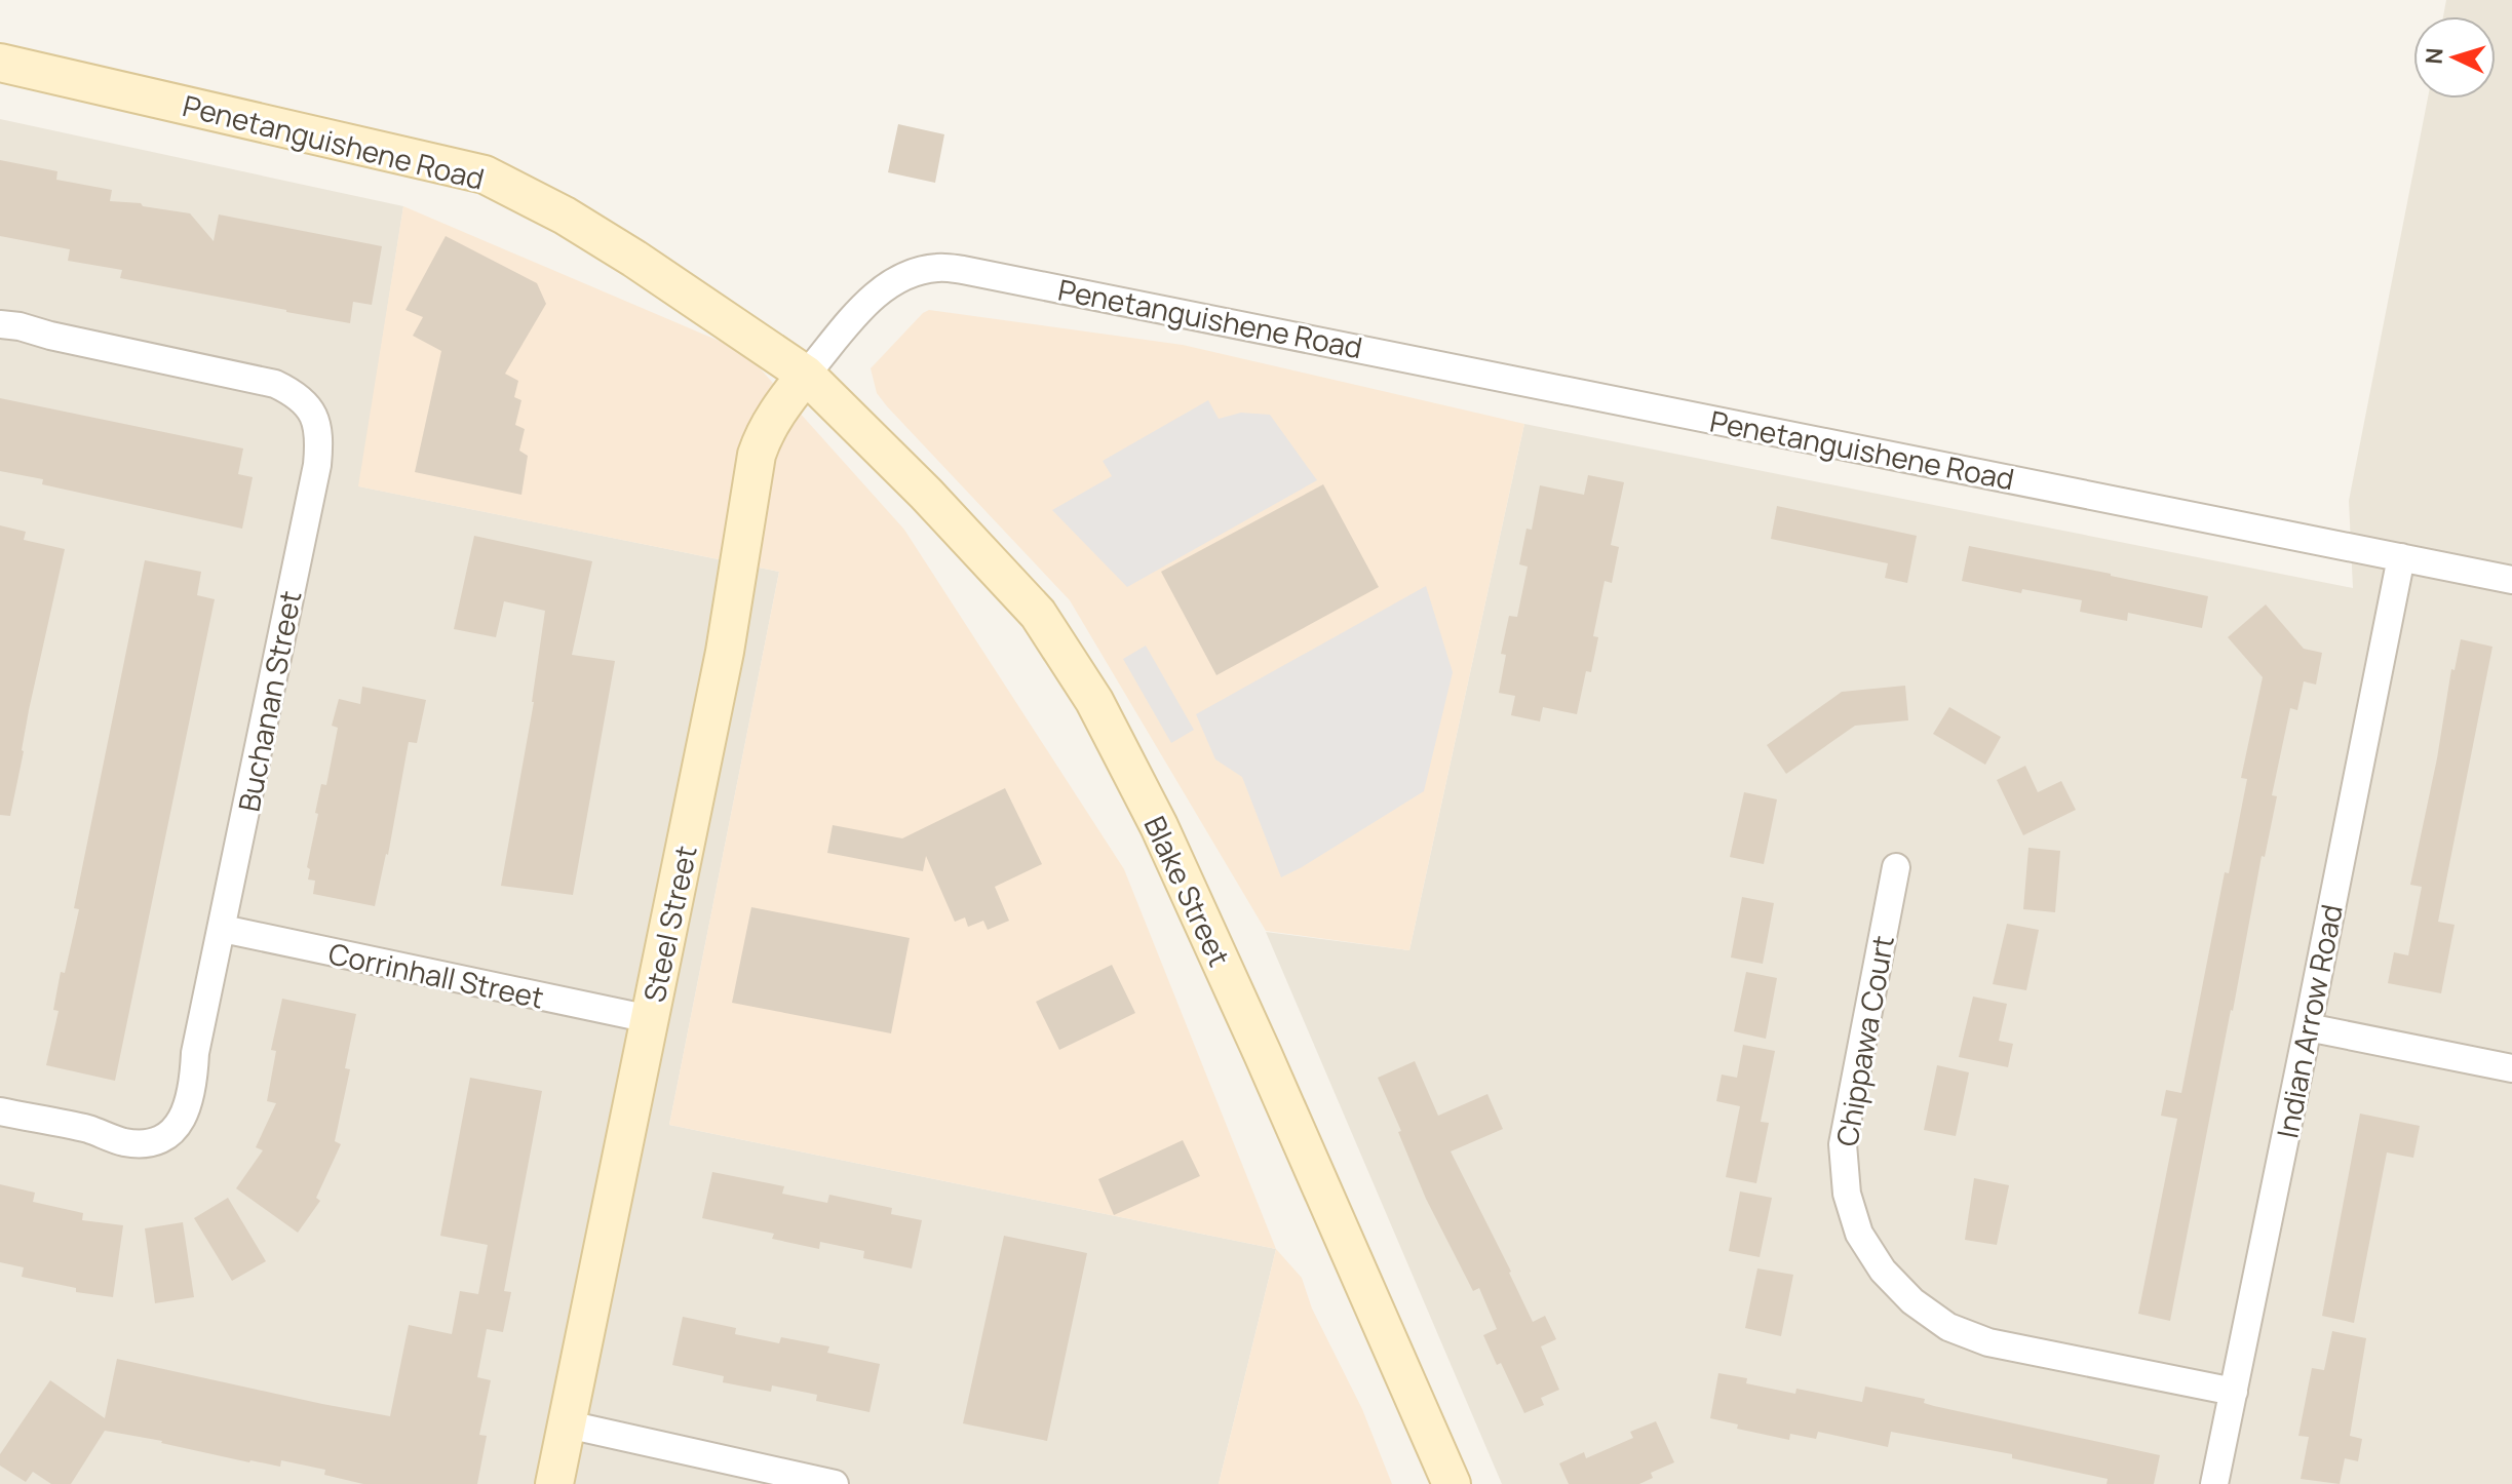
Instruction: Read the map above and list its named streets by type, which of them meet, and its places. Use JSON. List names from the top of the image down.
{
  "streets": {
    "main road": ["Penetanguishene Road", "Blake Street", "Steel Street"],
    "street": [
      "Buchanan Street",
      "Corrinhall Street",
      "Indian Arrow Road",
      "Chippawa Court"
    ]
  },
  "crossings": [
    ["Penetanguishene Road", "Blake Street"],
    ["Penetanguishene Road", "Steel Street"],
    ["Penetanguishene Road", "Indian Arrow Road"],
    ["Buchanan Street", "Corrinhall Street"],
    ["Blake Street", "Steel Street"],
    ["Steel Street", "Corrinhall Street"],
    ["Indian Arrow Road", "Chippawa Court"]
  ],
  "north": "left"
}
